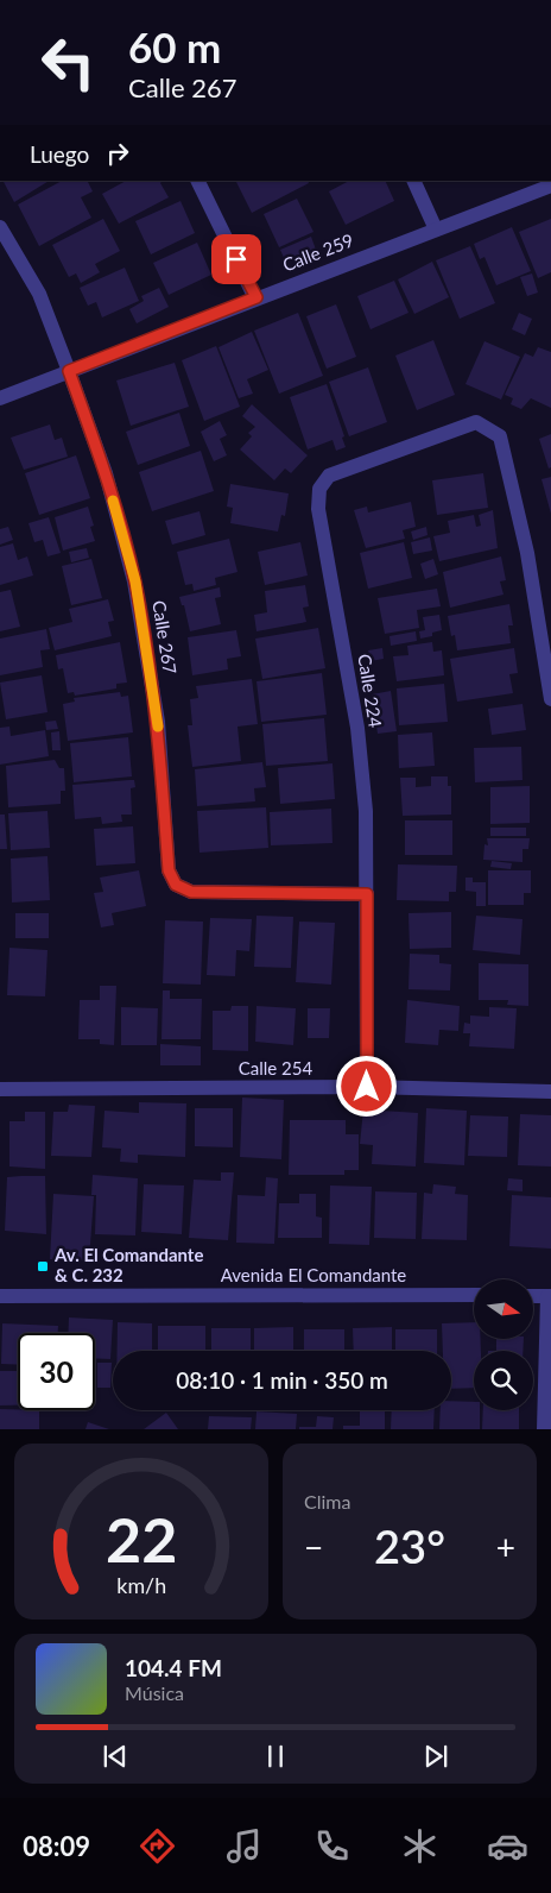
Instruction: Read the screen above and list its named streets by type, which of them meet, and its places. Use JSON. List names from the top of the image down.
{
  "streets": {
    "street": [
      "Calle 259",
      "Calle 267",
      "Calle 224",
      "Calle 254",
      "Avenida El Comandante"
    ]
  },
  "crossings": [
    ["Calle 259", "Calle 267"],
    ["Calle 267", "Calle 224"],
    ["Calle 224", "Calle 254"]
  ],
  "places": {
    "transit": ["Av. El Comandante & C. 232"]
  },
  "north": "right",
  "page": {
    "turn": ["60 m", "Calle 267"],
    "then": "Luego",
    "limit": "30",
    "trip": "08:10 · 1 min · 350 m",
    "tile": "Clima",
    "heat": ["−", "23°", "+"],
    "song": ["104.4 FM", "Música"],
    "tabs": "08:09",
    "gauge": ["22", "km/h"]
  }
}
